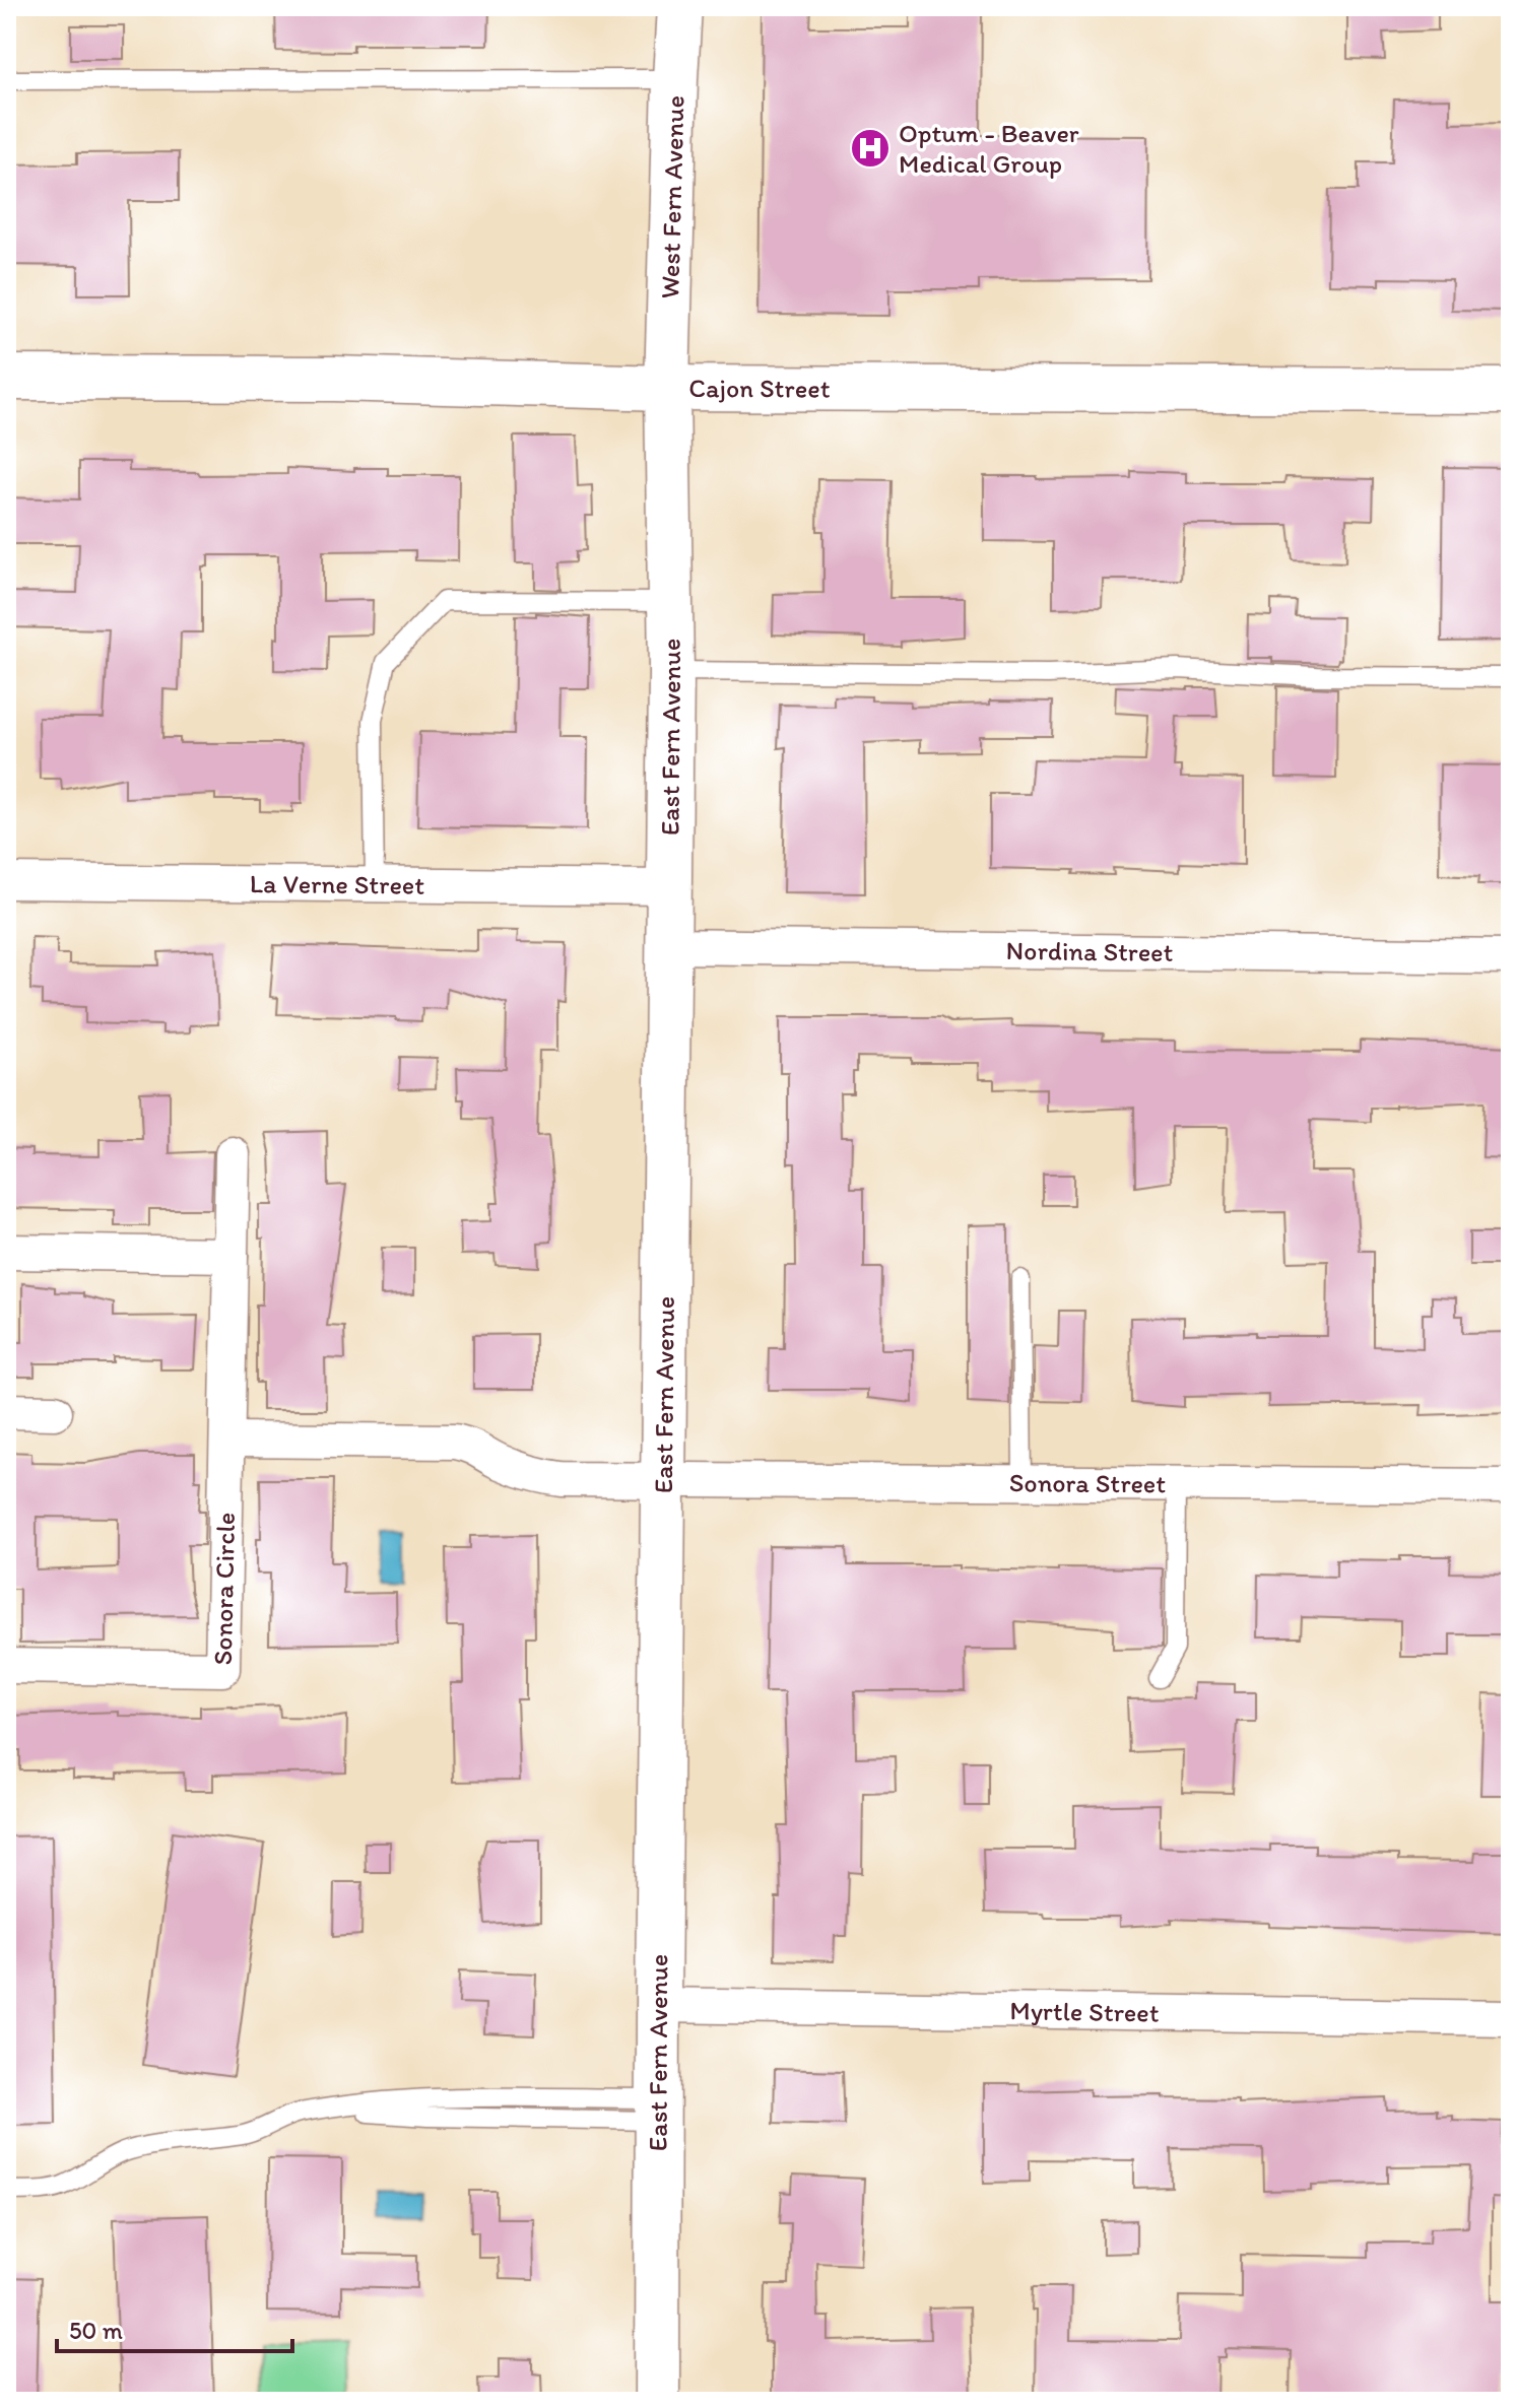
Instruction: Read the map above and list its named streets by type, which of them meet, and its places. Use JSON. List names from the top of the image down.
{
  "streets": {
    "street": [
      "West Fern Avenue",
      "Cajon Street",
      "East Fern Avenue",
      "La Verne Street",
      "Nordina Street",
      "Sonora Street",
      "Sonora Circle",
      "Myrtle Street"
    ]
  },
  "crossings": [
    ["West Fern Avenue", "Cajon Street"],
    ["West Fern Avenue", "East Fern Avenue"],
    ["Cajon Street", "East Fern Avenue"],
    ["East Fern Avenue", "La Verne Street"],
    ["East Fern Avenue", "Nordina Street"],
    ["East Fern Avenue", "Sonora Street"],
    ["East Fern Avenue", "Myrtle Street"]
  ],
  "places": {
    "hospital": ["Optum - Beaver Medical Group"]
  },
  "scale_bar": "50 m"
}
